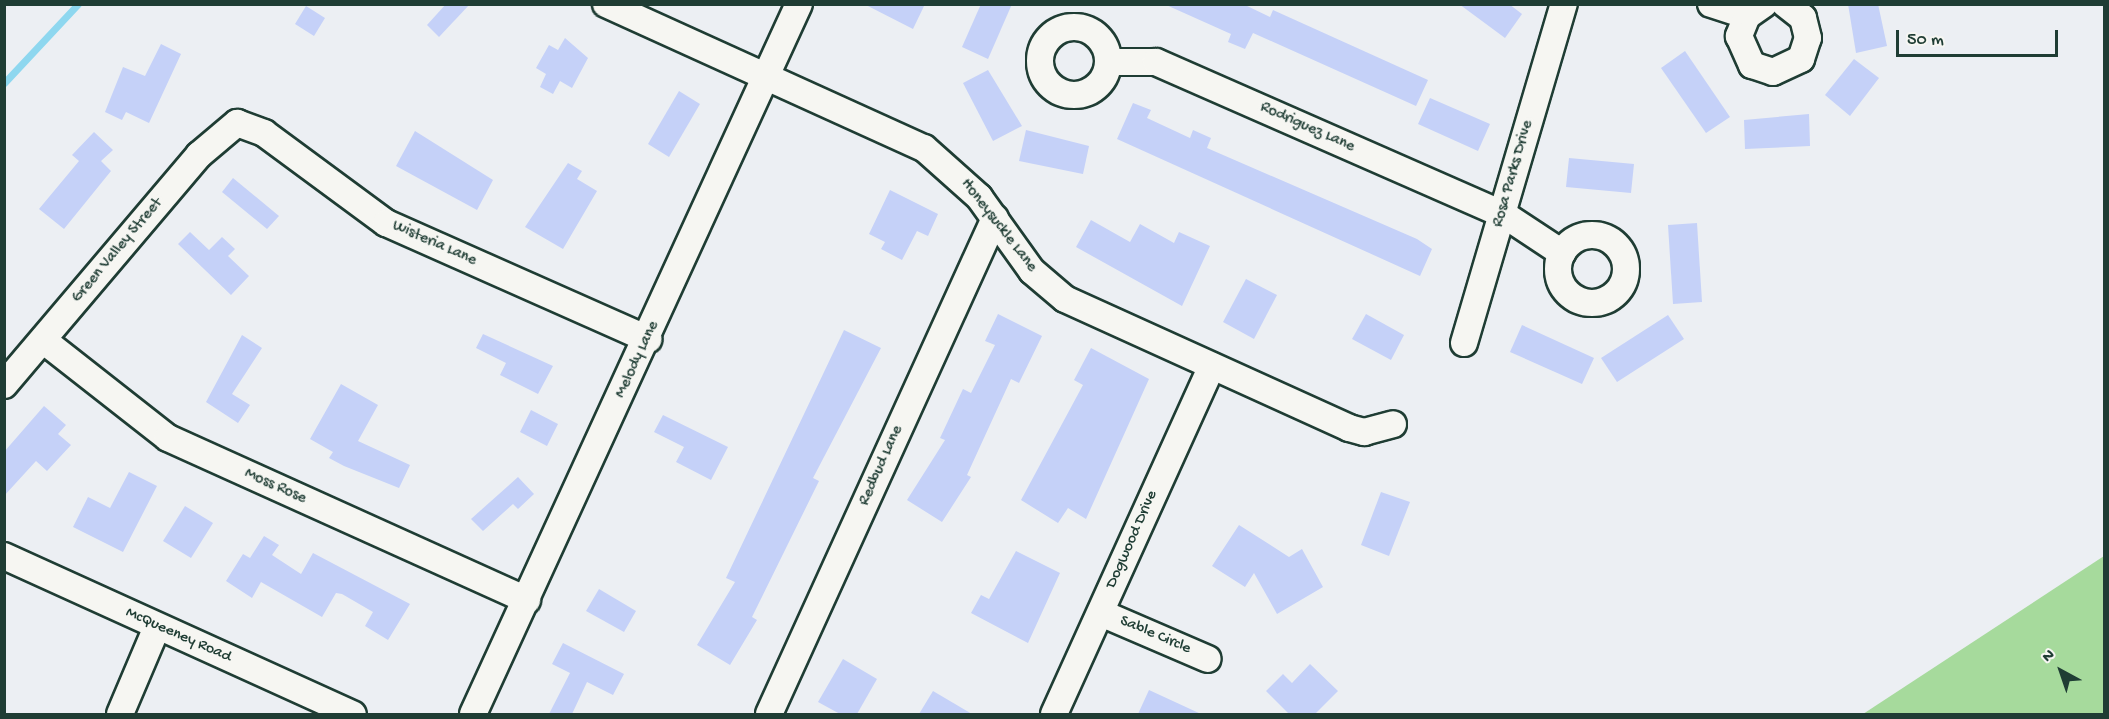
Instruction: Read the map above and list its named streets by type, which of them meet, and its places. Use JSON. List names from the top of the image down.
{
  "streets": {
    "street": [
      "Rodriguez Lane",
      "Rosa Parks Drive",
      "Honeysuckle Lane",
      "Wisteria Lane",
      "Green Valley Street",
      "Melody Lane",
      "Redbud Lane",
      "Moss Rose",
      "Dogwood Drive",
      "McQueeney Road",
      "Sable Circle"
    ]
  },
  "crossings": [
    ["Rodriguez Lane", "Rosa Parks Drive"],
    ["Honeysuckle Lane", "Melody Lane"],
    ["Honeysuckle Lane", "Redbud Lane"],
    ["Honeysuckle Lane", "Dogwood Drive"],
    ["Wisteria Lane", "Green Valley Street"],
    ["Wisteria Lane", "Melody Lane"],
    ["Green Valley Street", "Moss Rose"],
    ["Melody Lane", "Moss Rose"],
    ["Dogwood Drive", "Sable Circle"]
  ],
  "scale_bar": "50 m",
  "north": "top left"
}
